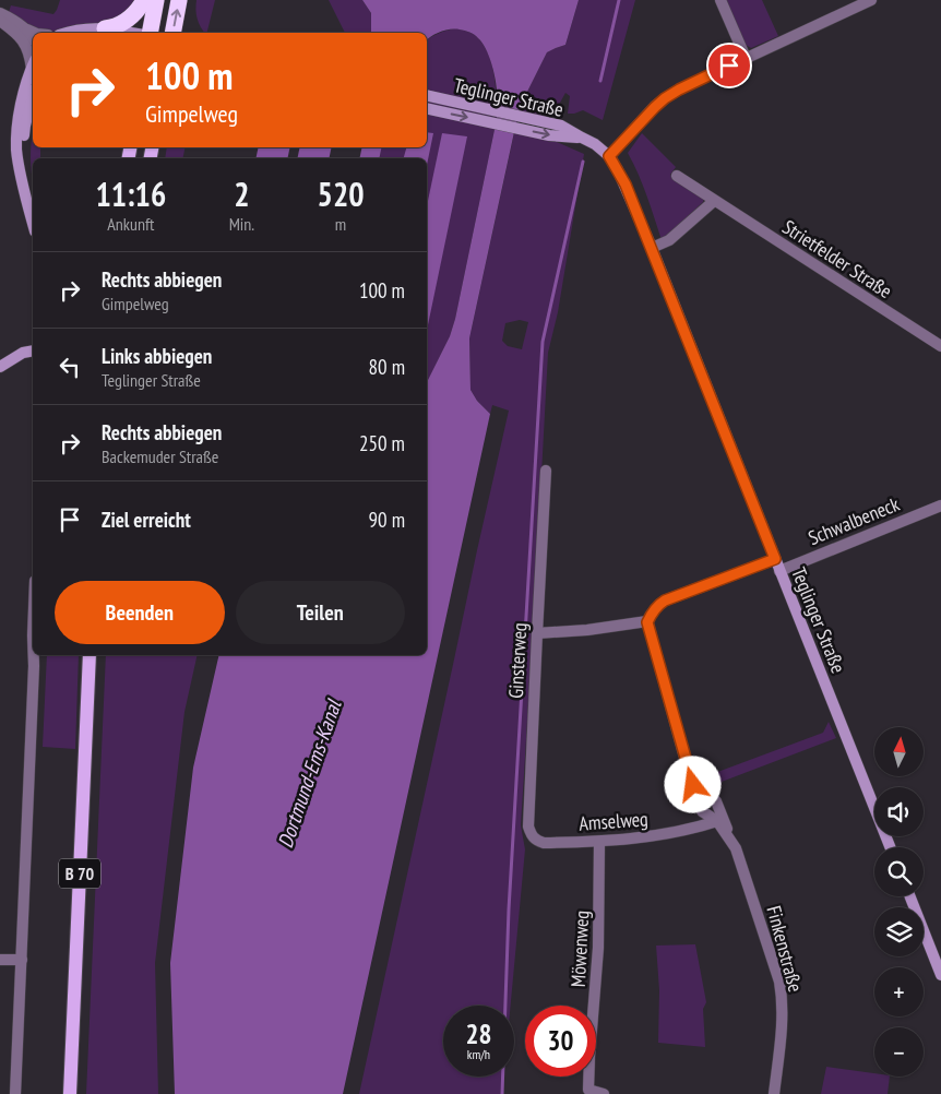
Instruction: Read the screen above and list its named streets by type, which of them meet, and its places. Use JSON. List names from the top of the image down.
{
  "streets": {
    "main road": ["B 70"],
    "street": [
      "Teglinger Straße",
      "Strietfelder Straße",
      "Schwalbeneck",
      "Ginsterweg",
      "Amselweg",
      "Möwenweg",
      "Finkenstraße"
    ]
  },
  "crossings": [
    ["Teglinger Straße", "Schwalbeneck"],
    ["Ginsterweg", "Amselweg"],
    ["Amselweg", "Möwenweg"],
    ["Amselweg", "Finkenstraße"]
  ],
  "water": ["Dortmund-Ems-Kanal"],
  "north": "top",
  "page": {
    "turn": ["100 m", "Gimpelweg"],
    "eta": [
      "11:16",
      "Ankunft",
      "2",
      "Min.",
      "520",
      "m"
    ],
    "list": [
      {
        "name": "Rechts abbiegen",
        "note": "Gimpelweg",
        "value": "100 m"
      },
      {
        "name": "Links abbiegen",
        "note": "Teglinger Straße",
        "value": "80 m"
      },
      {
        "name": "Rechts abbiegen",
        "note": "Backemuder Straße",
        "value": "250 m"
      },
      {
        "name": "Ziel erreicht",
        "value": "90 m"
      }
    ],
    "buttons": ["Beenden", "Teilen"],
    "map_buttons": ["+", "−"],
    "speed": "28 km/h",
    "limit": "30"
  }
}
